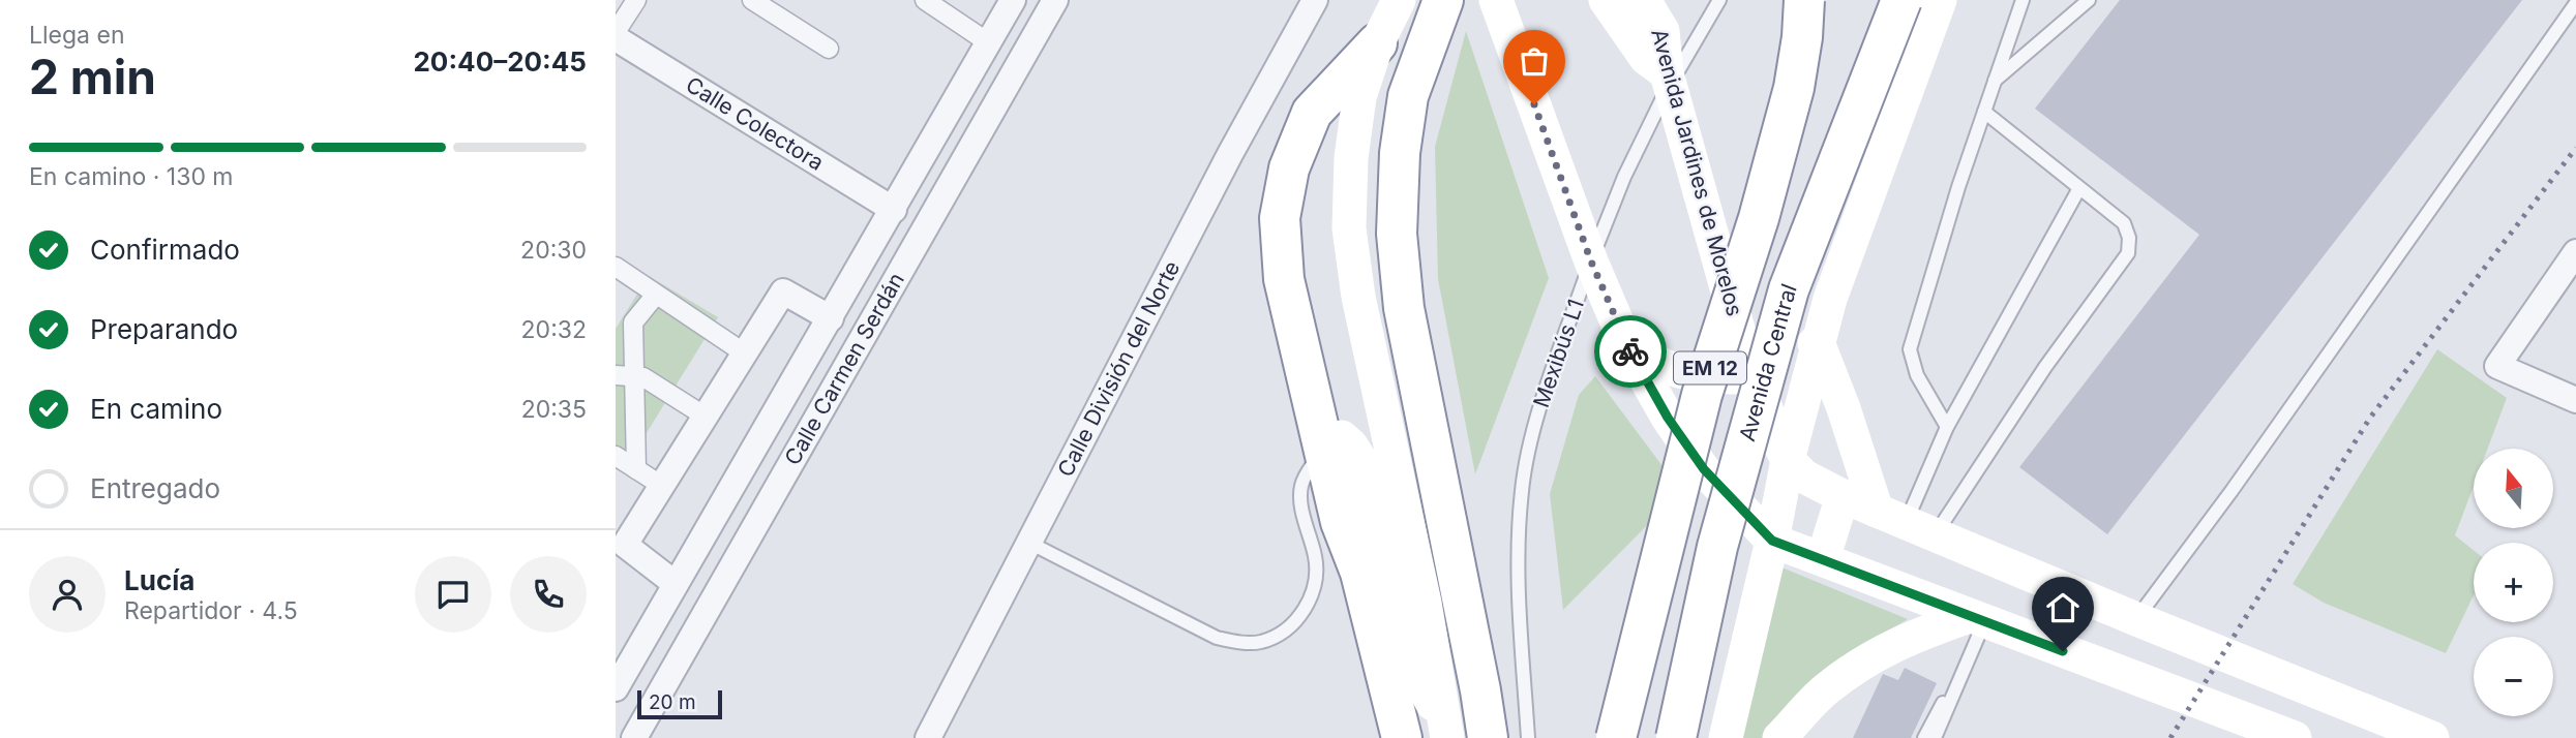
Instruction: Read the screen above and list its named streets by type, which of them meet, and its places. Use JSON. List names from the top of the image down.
{
  "streets": {
    "highway": ["Avenida Central", "EM 12"],
    "main road": ["Avenida Jardines de Morelos"],
    "street": ["Calle Colectora", "Calle División del Norte", "Calle Carmen Serdán"],
    "lane": ["Mexibús L1"]
  },
  "crossings": [
    ["Calle Colectora", "Calle Carmen Serdán"],
    ["Avenida Jardines de Morelos", "Mexibús L1"]
  ],
  "scale_bar": "20 m",
  "north": "top",
  "page": {
    "heading": ["2 min", "Llega en", "20:40–20:45"],
    "panel": ["Lucía", "Repartidor · 4.5"],
    "bar": "En camino · 130 m",
    "list": [
      ["Confirmado", "20:30"],
      ["Preparando", "20:32"],
      ["En camino", "20:35"],
      "Entregado"
    ],
    "map_buttons": ["+", "−"],
    "scale": "20 m"
  }
}
